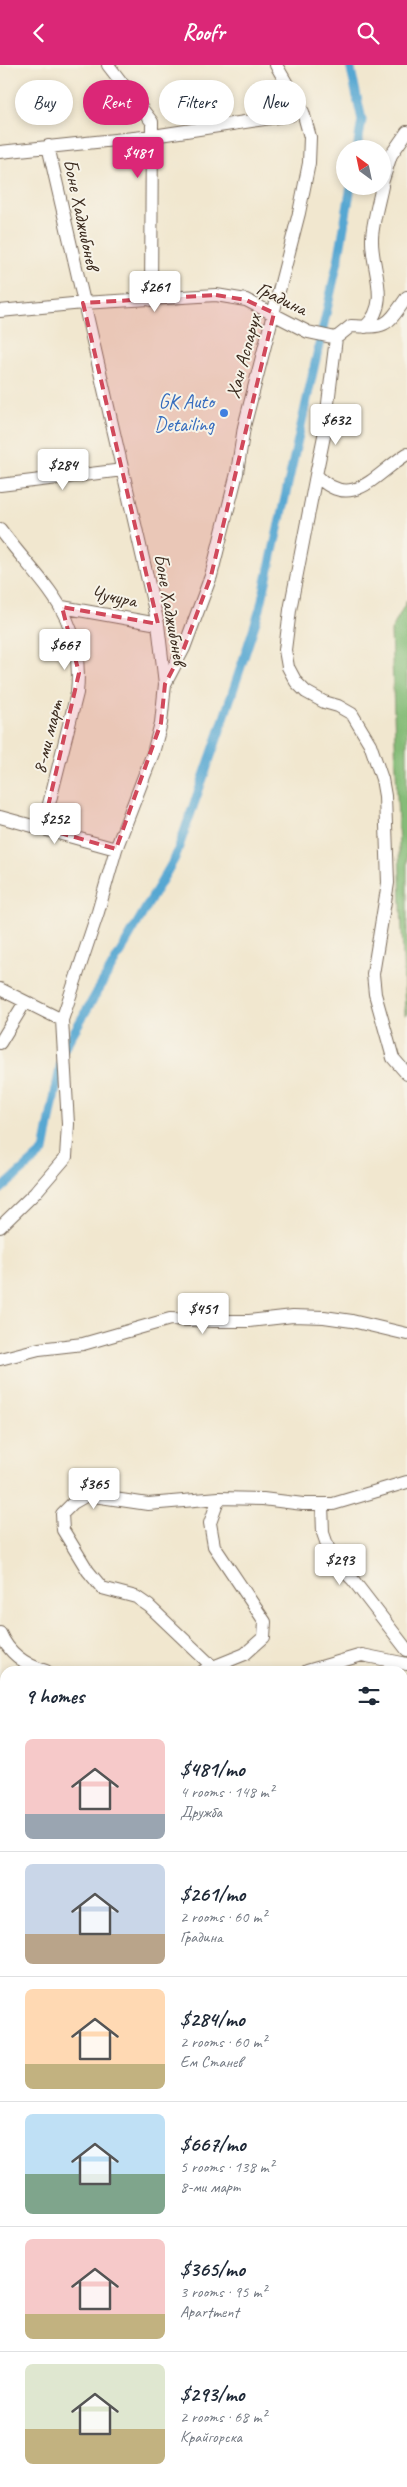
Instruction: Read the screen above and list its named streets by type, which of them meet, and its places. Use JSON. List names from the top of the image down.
{
  "streets": {
    "street": [
      "Боне Хаджибонев",
      "Градина",
      "Хан Аспарух",
      "Чучура",
      "8-ми март"
    ]
  },
  "crossings": [
    ["Боне Хаджибонев", "Градина"],
    ["Боне Хаджибонев", "Хан Аспарух"],
    ["Боне Хаджибонев", "Чучура"],
    ["Градина", "Хан Аспарух"],
    ["Чучура", "8-ми март"]
  ],
  "places": ["GK Auto Detailing"],
  "north": "top left",
  "page": {
    "header": "Roofr",
    "chip": [
      "Buy",
      "Rent",
      "Filters",
      "New"
    ],
    "price": [
      "$481",
      "$261",
      "$632",
      "$284",
      "$667",
      "$252",
      "$451",
      "$365",
      "$293"
    ],
    "heading": "9 homes",
    "list": [
      {
        "name": "$481/mo",
        "note": "4 rooms · 148 m² · Дружба"
      },
      {
        "name": "$261/mo",
        "note": "2 rooms · 60 m² · Градина"
      },
      {
        "name": "$284/mo",
        "note": "2 rooms · 60 m² · Ем Станев"
      },
      {
        "name": "$667/mo",
        "note": "5 rooms · 138 m² · 8-ми март"
      },
      {
        "name": "$365/mo",
        "note": "3 rooms · 95 m² · Apartment"
      },
      {
        "name": "$293/mo",
        "note": "2 rooms · 68 m² · Крайгорска"
      }
    ]
  }
}
